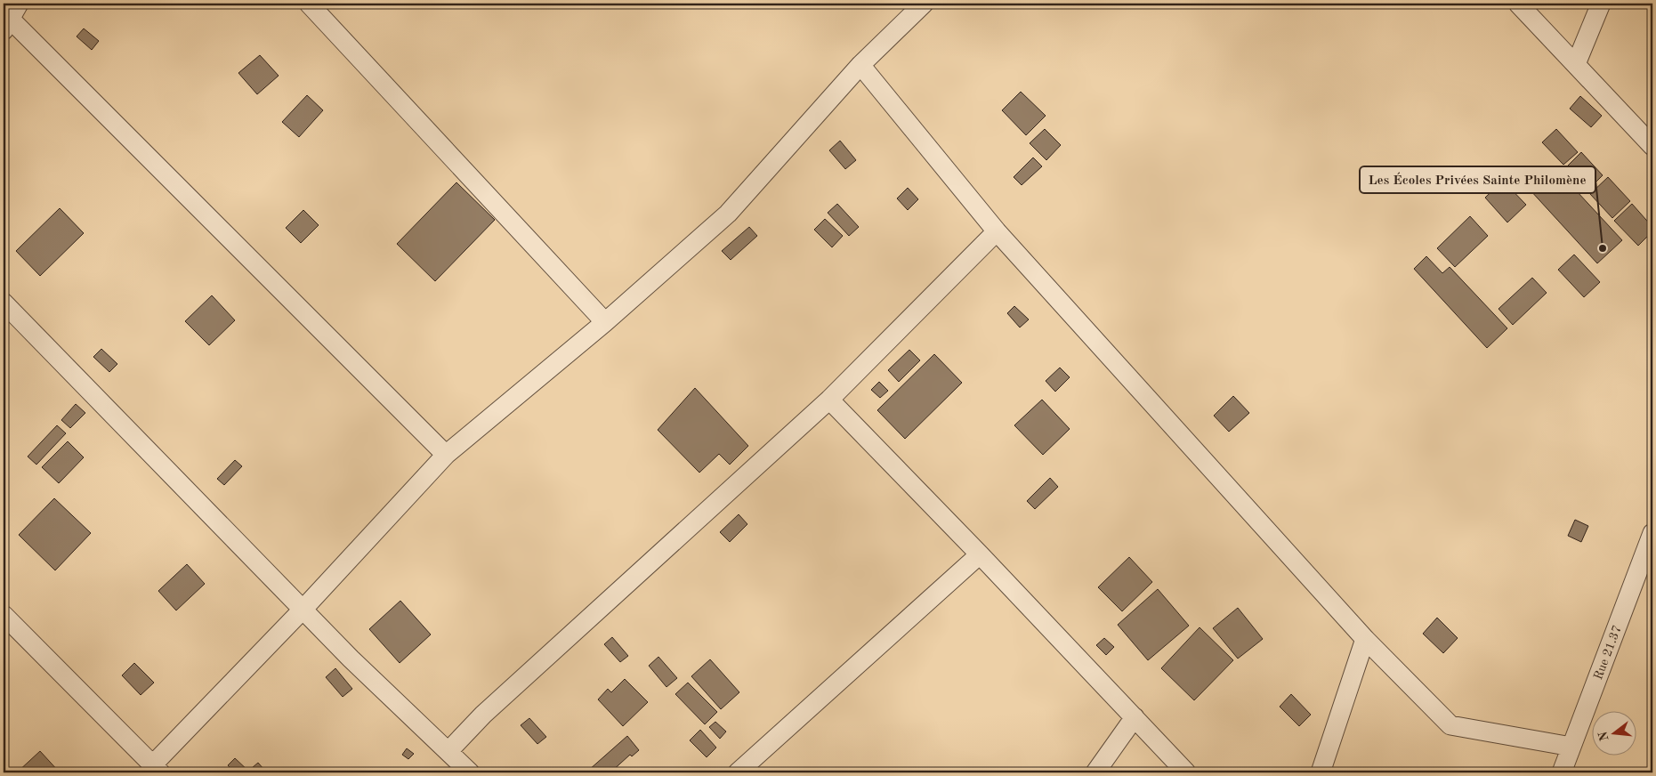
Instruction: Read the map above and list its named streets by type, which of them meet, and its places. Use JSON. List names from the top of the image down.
{
  "streets": {
    "street": ["Rue 21.37"]
  },
  "places": ["Les Écoles Privées Sainte Philomène"],
  "north": "left"
}
